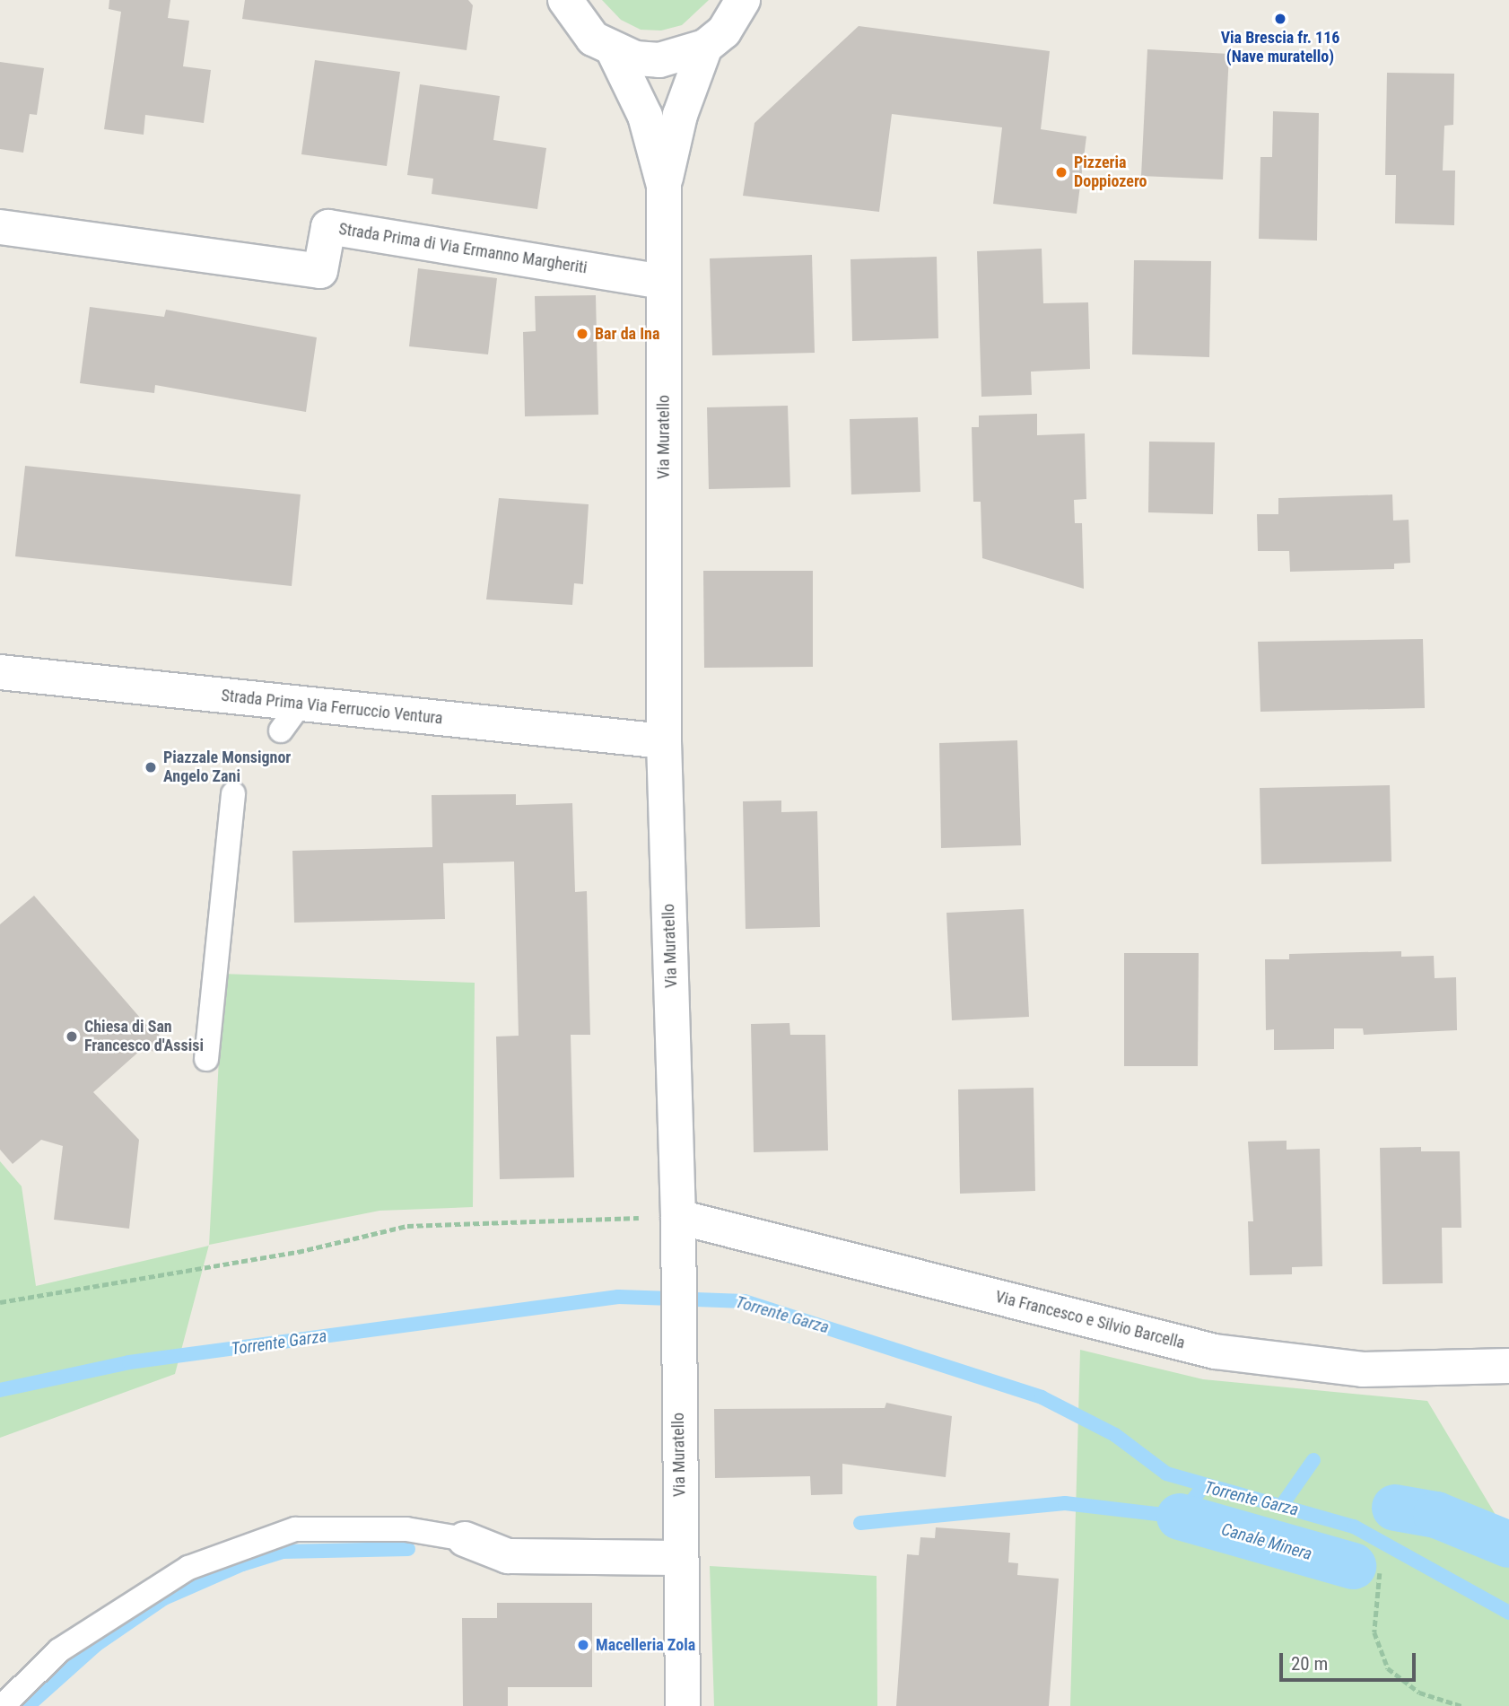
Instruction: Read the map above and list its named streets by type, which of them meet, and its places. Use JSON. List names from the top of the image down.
{
  "streets": {
    "street": [
      "Strada Prima di Via Ermanno Margheriti",
      "Via Muratello",
      "Strada Prima Via Ferruccio Ventura",
      "Via Francesco e Silvio Barcella"
    ]
  },
  "crossings": [
    ["Strada Prima di Via Ermanno Margheriti", "Via Muratello"],
    ["Via Muratello", "Strada Prima Via Ferruccio Ventura"],
    ["Via Muratello", "Via Francesco e Silvio Barcella"]
  ],
  "water": ["Torrente Garza", "Canale Minera"],
  "places": [
    "Via Brescia fr. 116 (Nave muratello)",
    "Pizzeria Doppiozero",
    "Bar da Ina",
    "Piazzale Monsignor Angelo Zani",
    "Chiesa di San Francesco d'Assisi",
    "Macelleria Zola"
  ],
  "scale_bar": "20 m"
}
